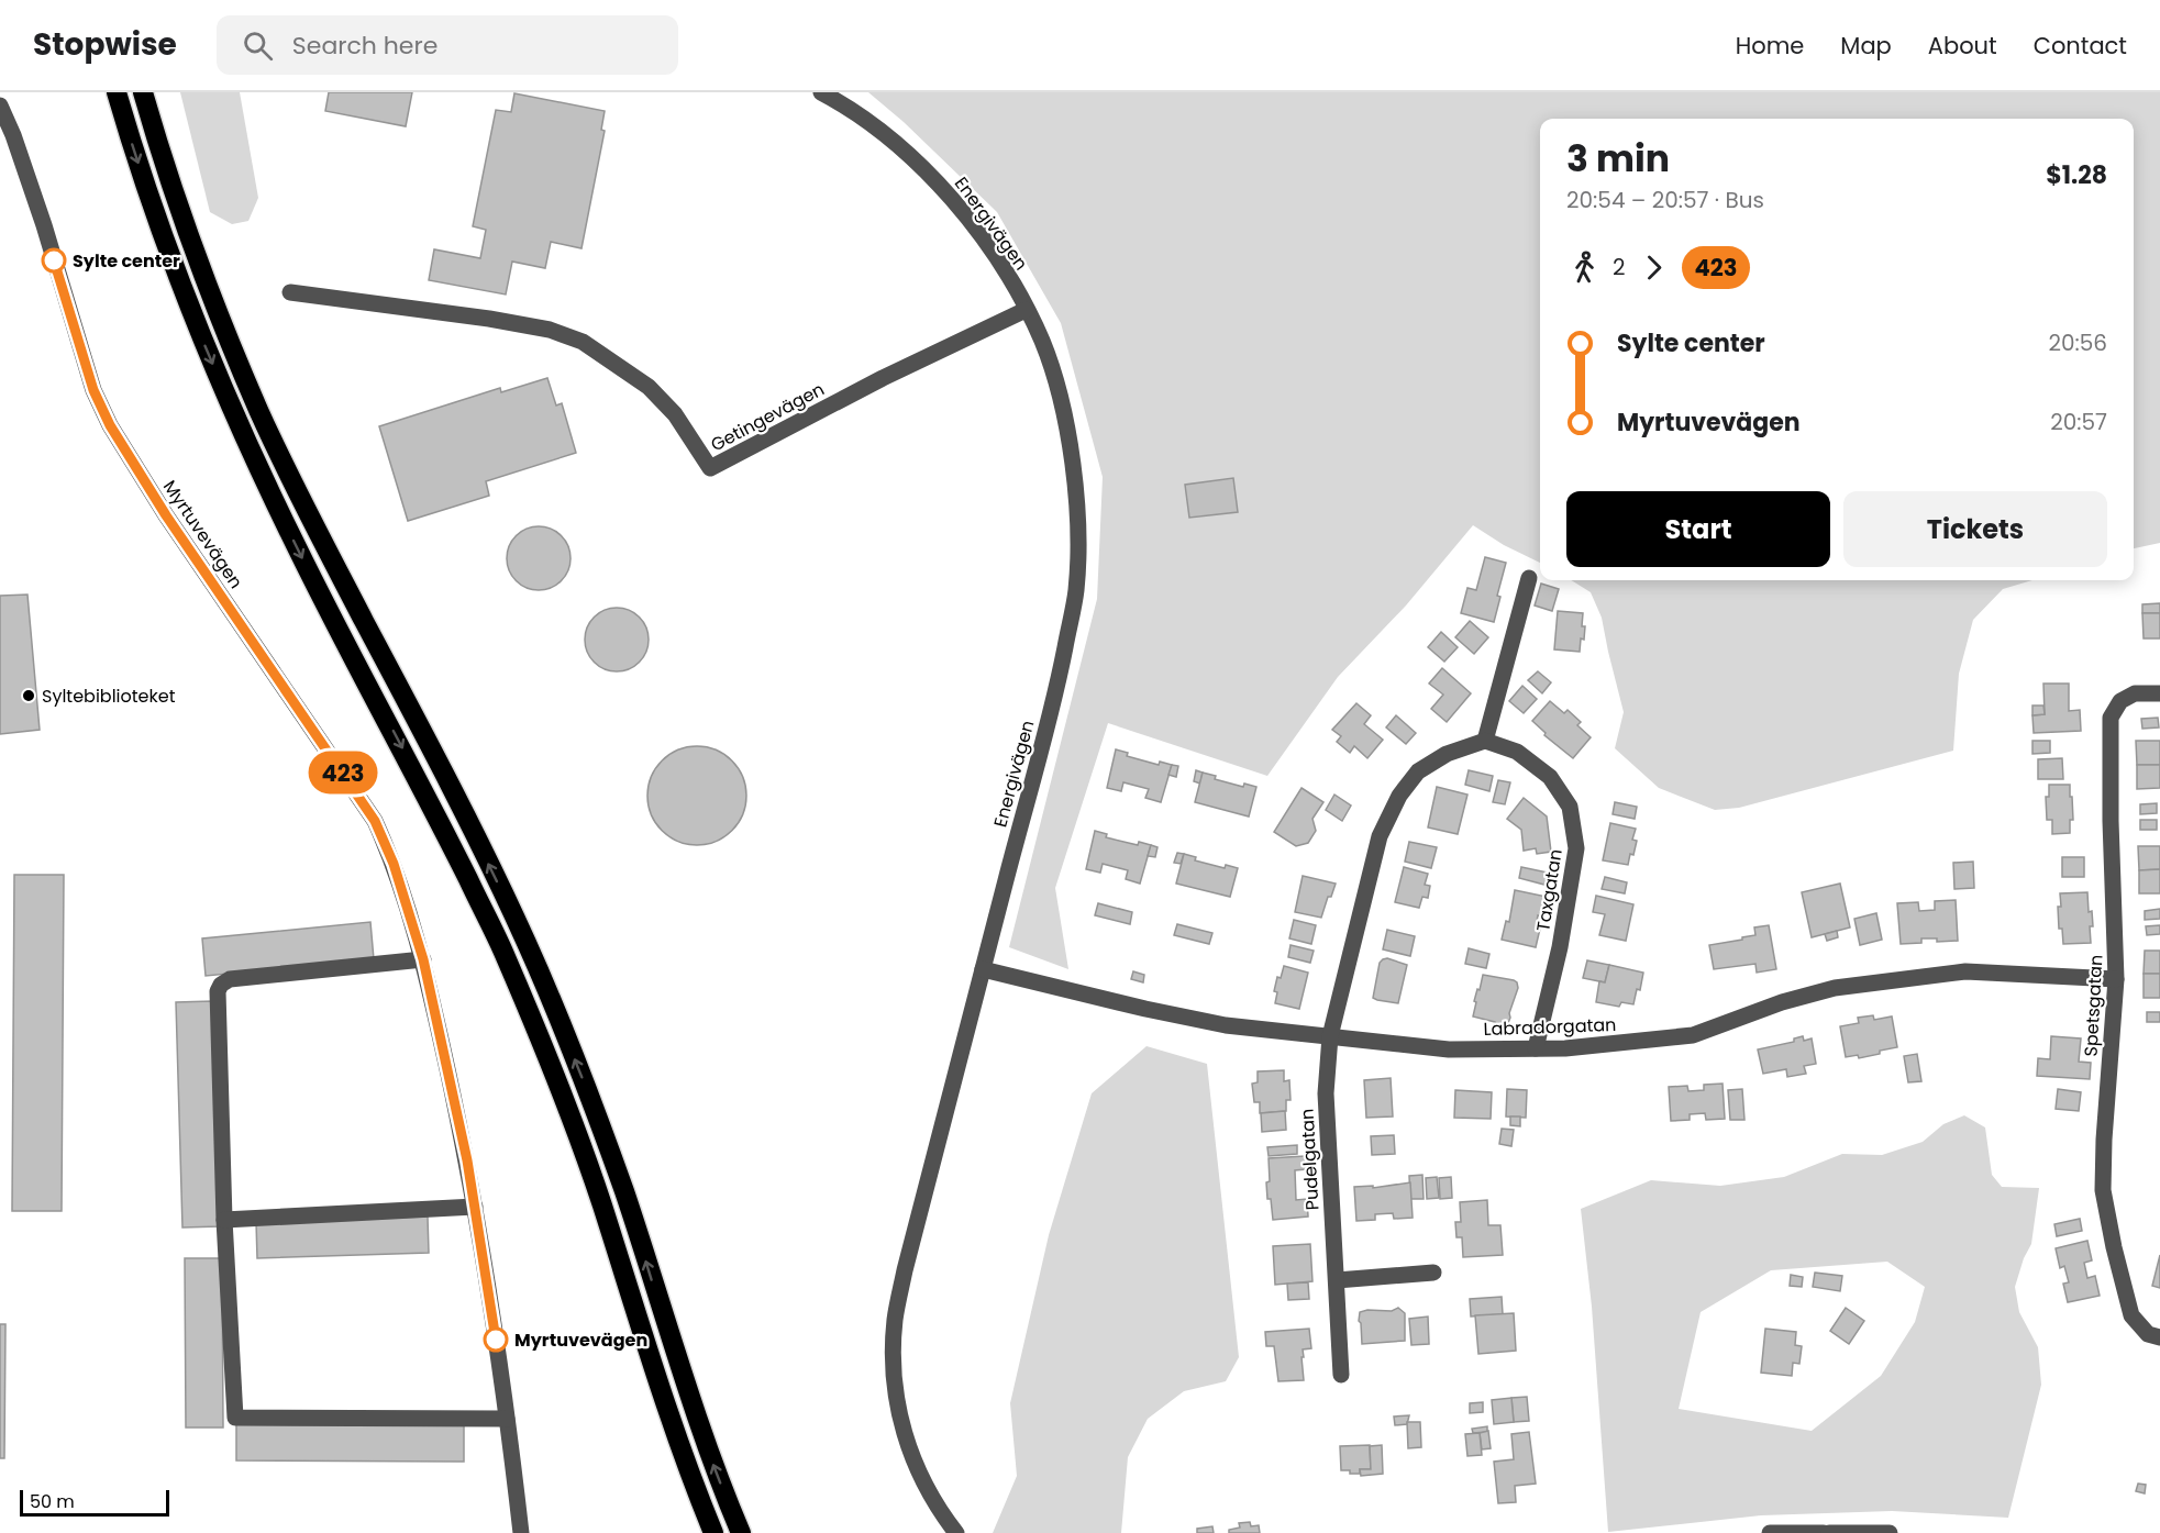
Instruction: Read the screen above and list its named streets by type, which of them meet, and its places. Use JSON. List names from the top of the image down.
{
  "streets": {
    "street": [
      "Energivägen",
      "Getingevägen",
      "Myrtuvevägen",
      "Taxgatan",
      "Spetsgatan",
      "Labradorgatan",
      "Pudelgatan"
    ]
  },
  "crossings": [
    ["Energivägen", "Getingevägen"],
    ["Energivägen", "Labradorgatan"],
    ["Taxgatan", "Labradorgatan"],
    ["Spetsgatan", "Labradorgatan"],
    ["Labradorgatan", "Pudelgatan"]
  ],
  "places": ["Sylte center", "Syltebiblioteket", "Myrtuvevägen"],
  "lines": ["bus line 423"],
  "scale_bar": "50 m",
  "page": {
    "header": "Stopwise",
    "search": "Search here",
    "nav": [
      "Home",
      "Map",
      "About",
      "Contact"
    ],
    "on_map": "423",
    "heading": ["3 min", "20:54 – 20:57 · Bus", "$1.28"],
    "legs": ["2", "423"],
    "list": [
      {
        "name": "Sylte center",
        "value": "20:56"
      },
      {
        "name": "Myrtuvevägen",
        "value": "20:57"
      }
    ],
    "buttons": ["Start", "Tickets"],
    "scale": "50 m"
  }
}
